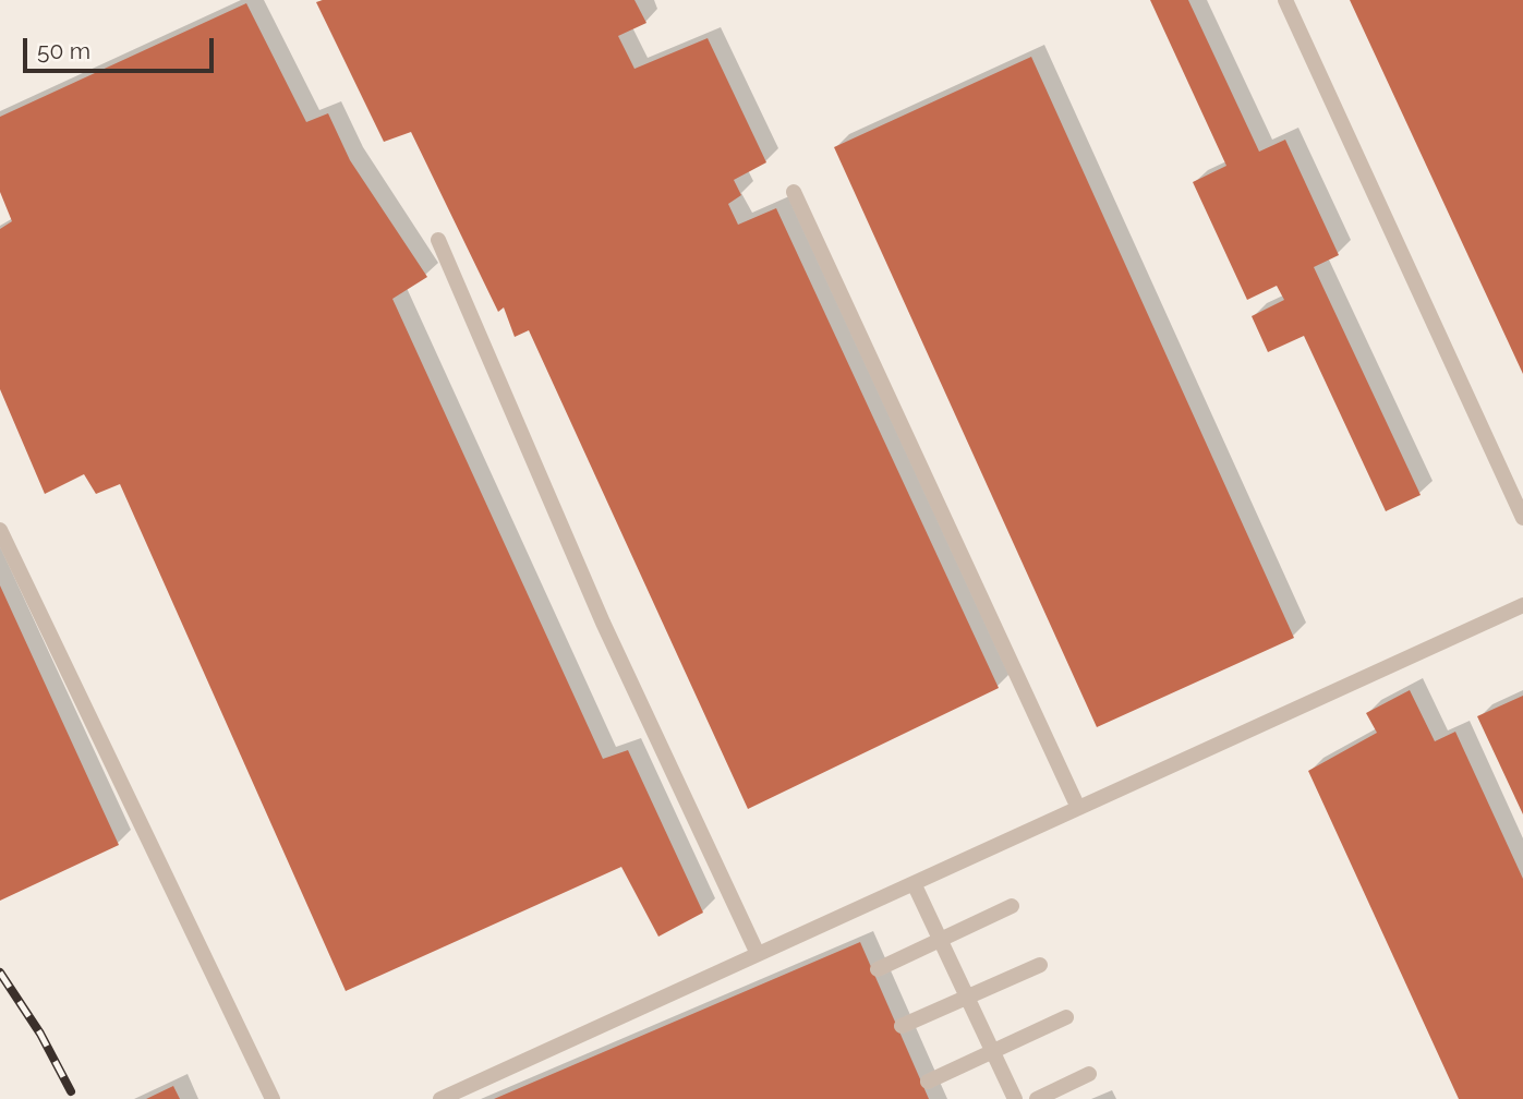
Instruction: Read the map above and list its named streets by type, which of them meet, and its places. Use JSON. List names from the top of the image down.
{
  "scale_bar": "50 m"
}
